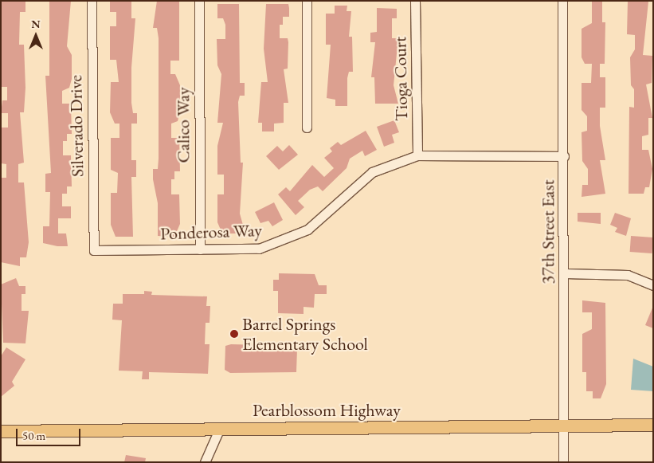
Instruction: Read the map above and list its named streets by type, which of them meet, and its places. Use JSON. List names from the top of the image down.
{
  "streets": {
    "main road": ["Pearblossom Highway"],
    "street": [
      "Tioga Court",
      "Calico Way",
      "Silverado Drive",
      "Ponderosa Way",
      "37th Street East"
    ]
  },
  "crossings": [
    ["Tioga Court", "Ponderosa Way"],
    ["Calico Way", "Ponderosa Way"],
    ["Silverado Drive", "Ponderosa Way"],
    ["Ponderosa Way", "37th Street East"],
    ["37th Street East", "Pearblossom Highway"]
  ],
  "places": ["Barrel Springs Elementary School"],
  "scale_bar": "50 m",
  "north": "top"
}
